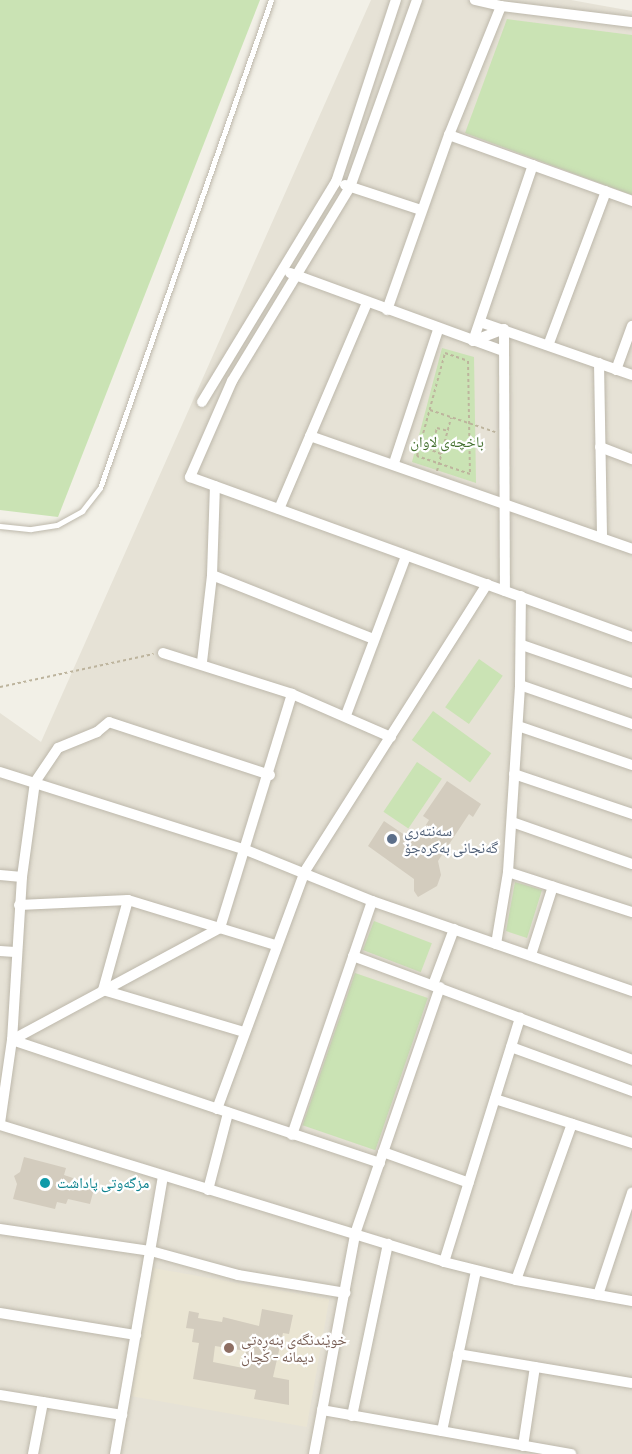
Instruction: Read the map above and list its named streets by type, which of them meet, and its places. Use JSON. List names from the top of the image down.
{
  "parks": ["باخچەی لاوان"],
  "places": ["سەنتەری گەنجانی بەکرەجۆ", "مزگەوتی پاداشت", "خوێندنگەی بنەڕەتی دیمانە - کچان"]
}
